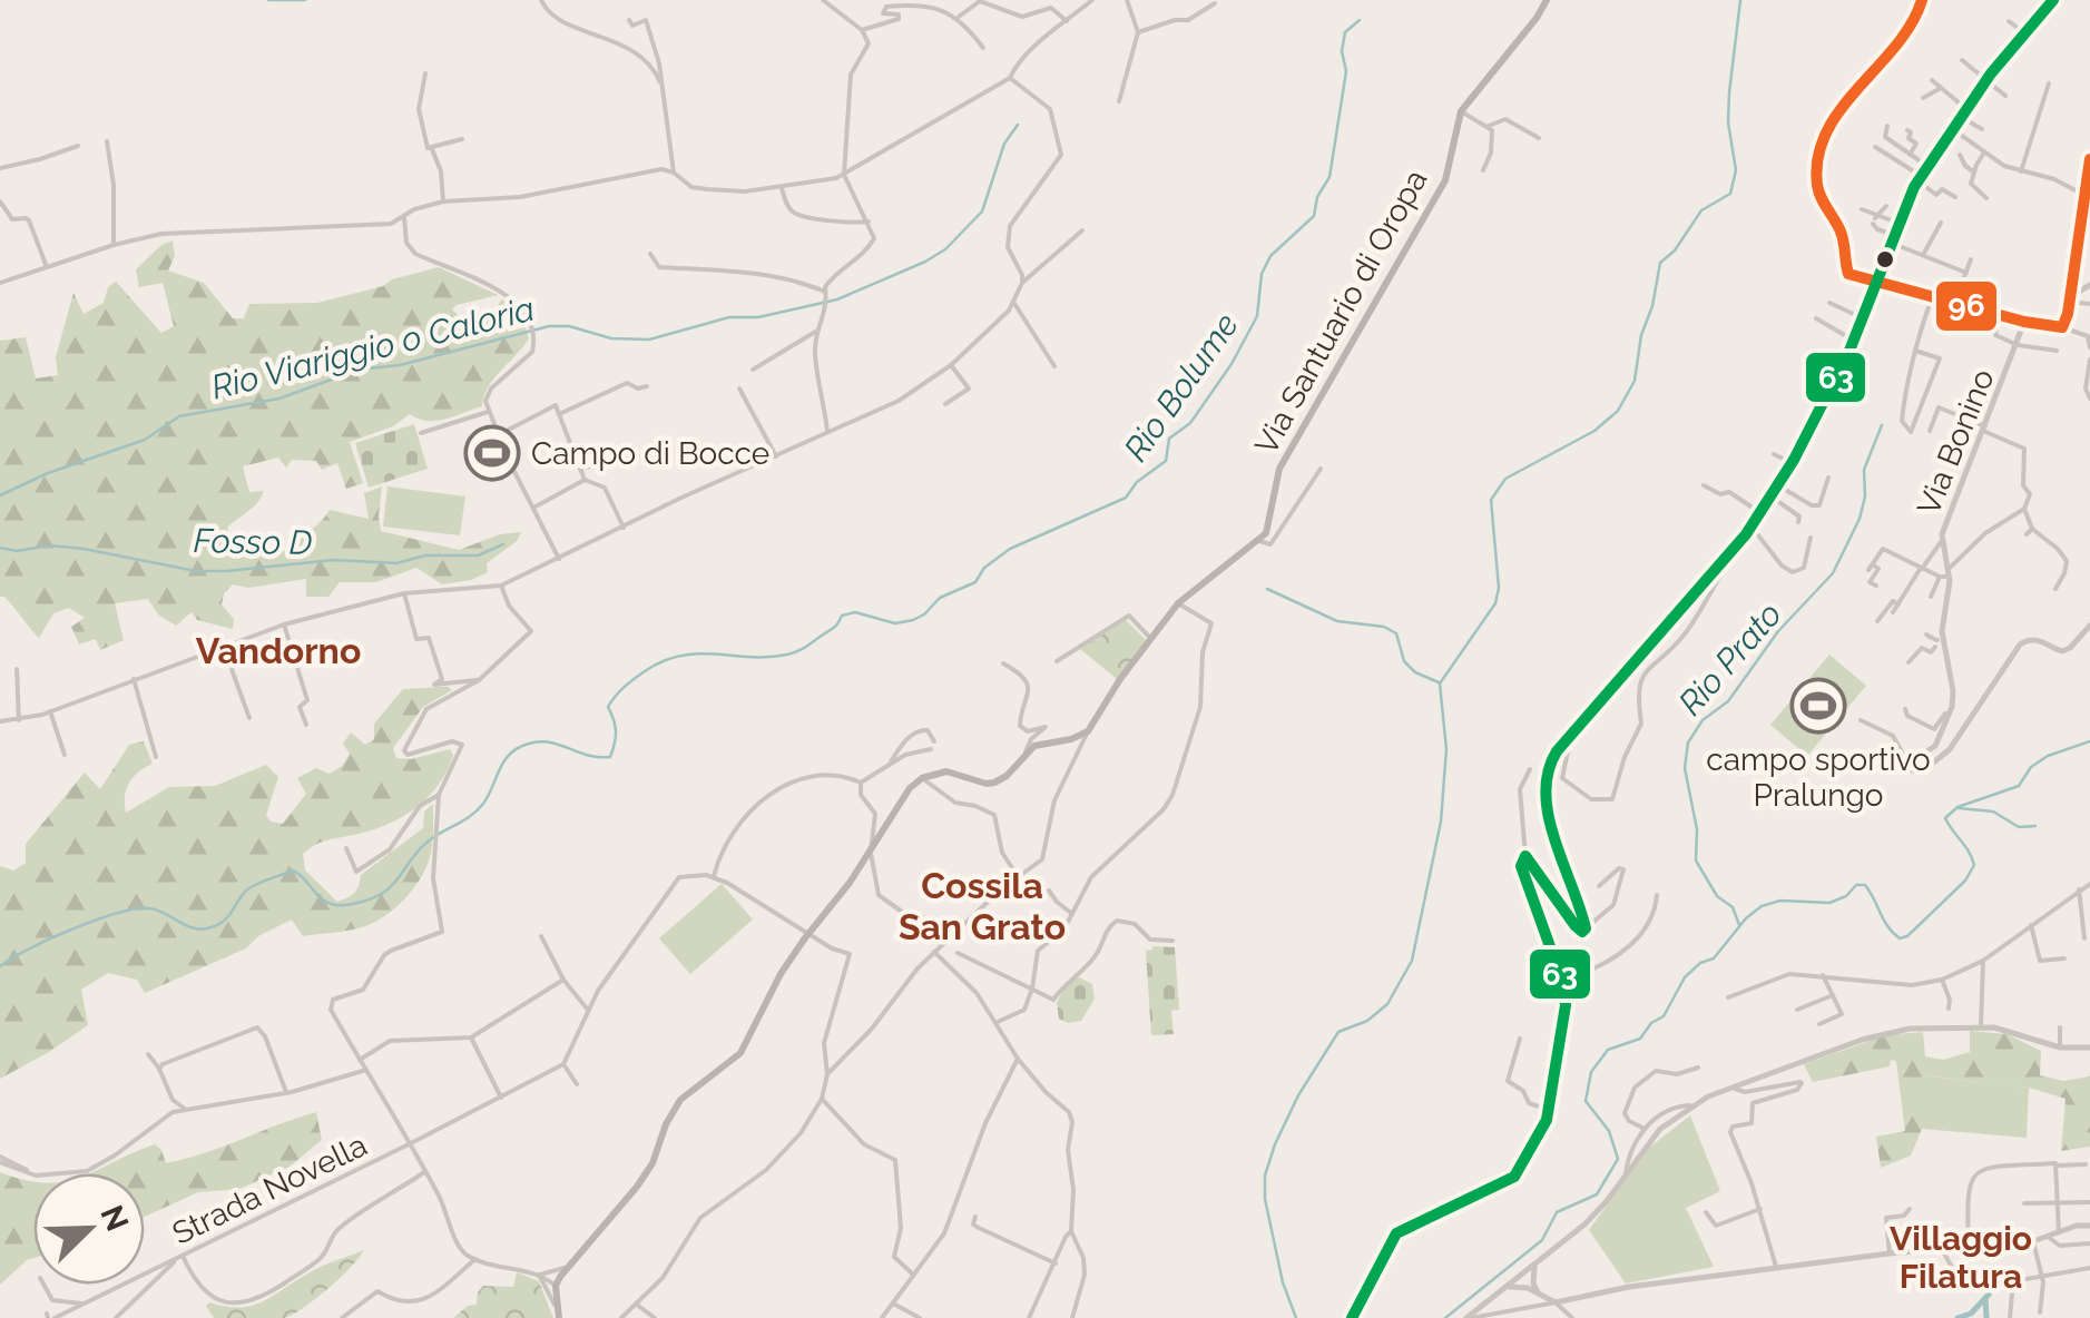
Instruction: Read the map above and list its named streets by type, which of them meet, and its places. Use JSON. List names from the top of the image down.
{
  "streets": {
    "main road": ["Via Santuario di Oropa"],
    "street": ["Via Bonino", "Strada Novella"]
  },
  "districts": ["Vandorno", "Cossila San Grato", "Villaggio Filatura"],
  "water": [
    "Rio Viariggio o Caloria",
    "Rio Bolume",
    "Fosso D",
    "Rio Prato"
  ],
  "places": {
    "sports": ["Campo di Bocce", "campo sportivo Pralungo"]
  },
  "lines": ["transit line 96", "transit line 63"],
  "north": "top right"
}
